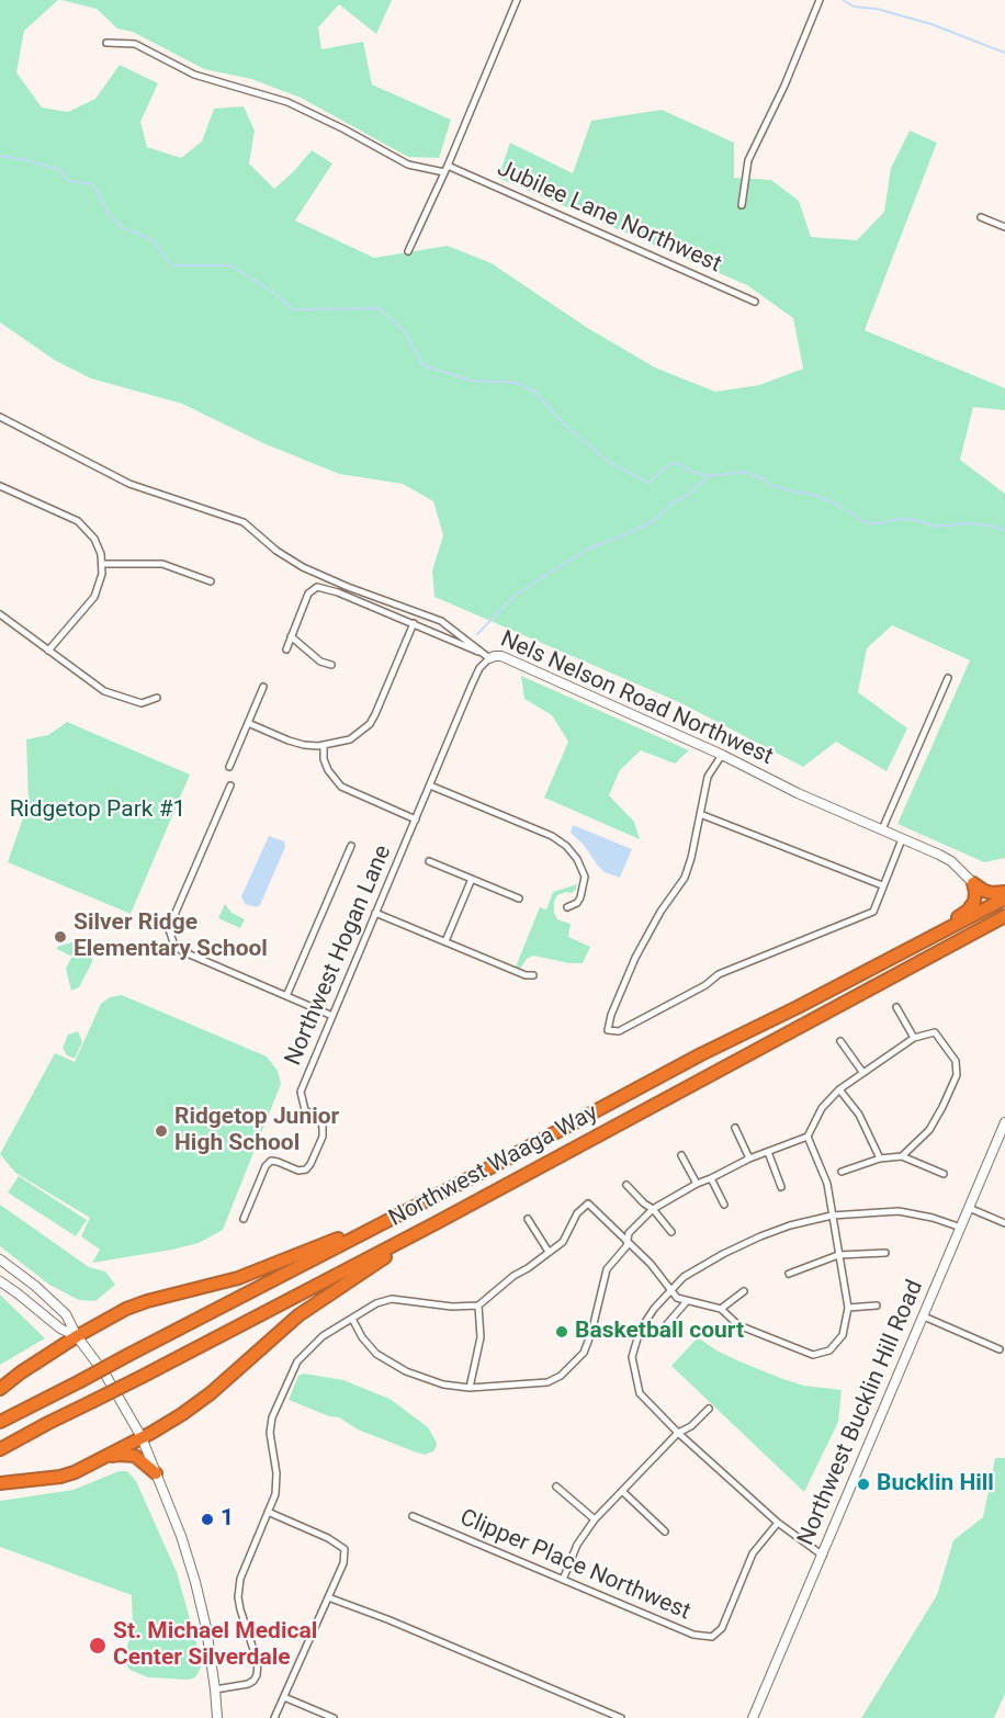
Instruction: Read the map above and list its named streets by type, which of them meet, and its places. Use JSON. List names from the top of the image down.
{
  "streets": {
    "highway": ["Northwest Waaga Way"],
    "main road": ["Nels Nelson Road Northwest", "Northwest Bucklin Hill Road"],
    "street": ["Jubilee Lane Northwest", "Northwest Hogan Lane", "Clipper Place Northwest"]
  },
  "crossings": [
    ["Nels Nelson Road Northwest", "Northwest Hogan Lane"]
  ],
  "parks": ["Ridgetop Park #1"],
  "places": [
    "Silver Ridge Elementary School",
    "Ridgetop Junior High School",
    "Basketball court",
    "Bucklin Hill",
    "1",
    "St. Michael Medical Center Silverdale"
  ]
}
